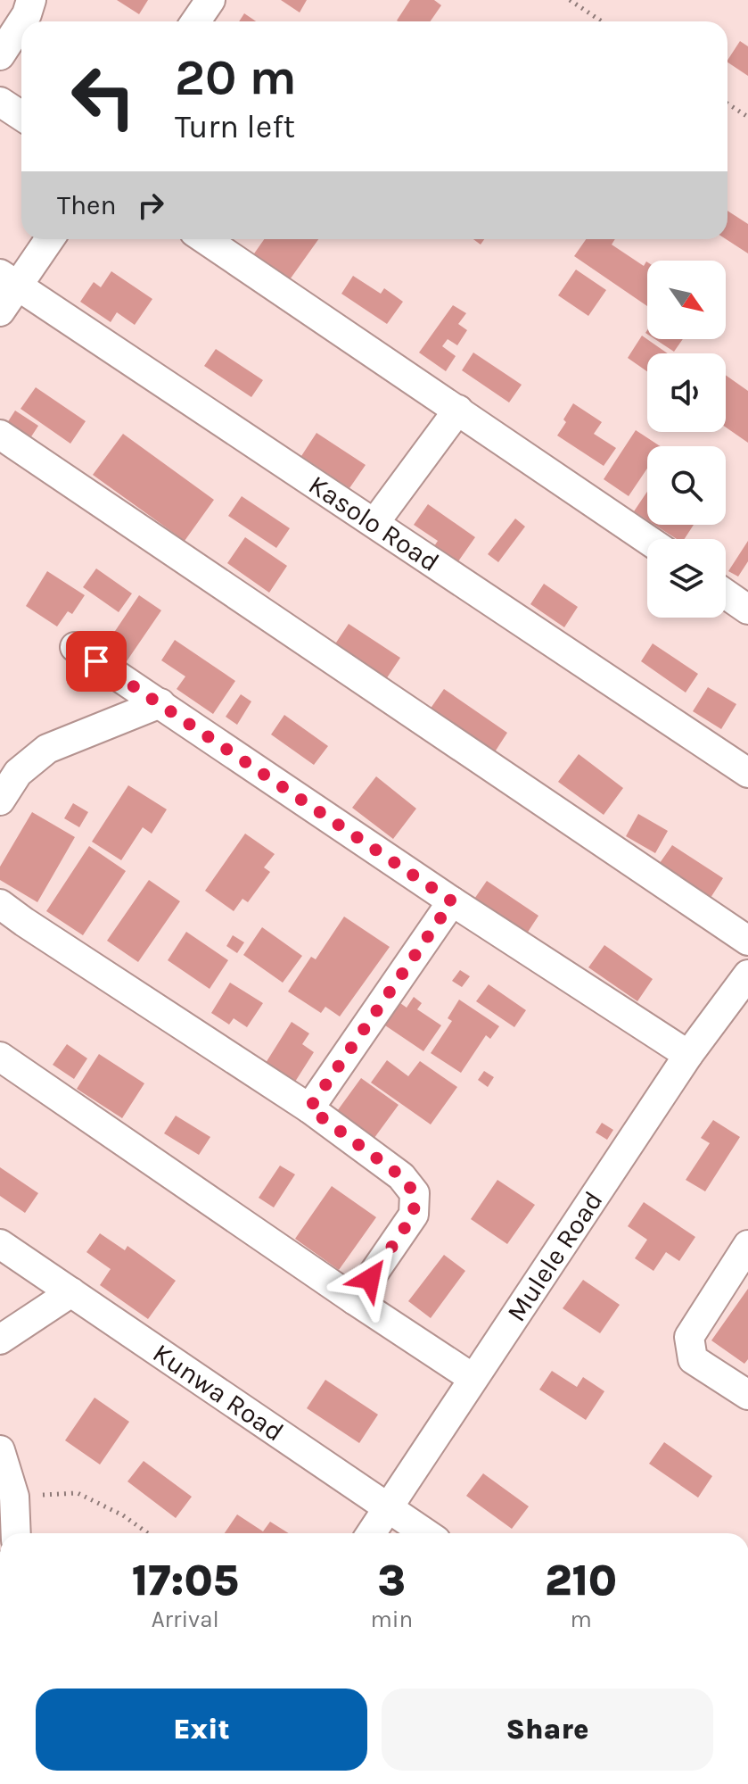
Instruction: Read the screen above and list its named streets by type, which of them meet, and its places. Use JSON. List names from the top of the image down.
{
  "streets": {
    "street": ["Kasolo Road", "Mulele Road", "Kunwa Road"]
  },
  "crossings": [
    ["Mulele Road", "Kunwa Road"]
  ],
  "north": "bottom right",
  "page": {
    "turn": ["20 m", "Turn left"],
    "then": "Then",
    "eta": [
      "17:05",
      "Arrival",
      "3",
      "min",
      "210",
      "m"
    ],
    "buttons": ["Exit", "Share"]
  }
}
